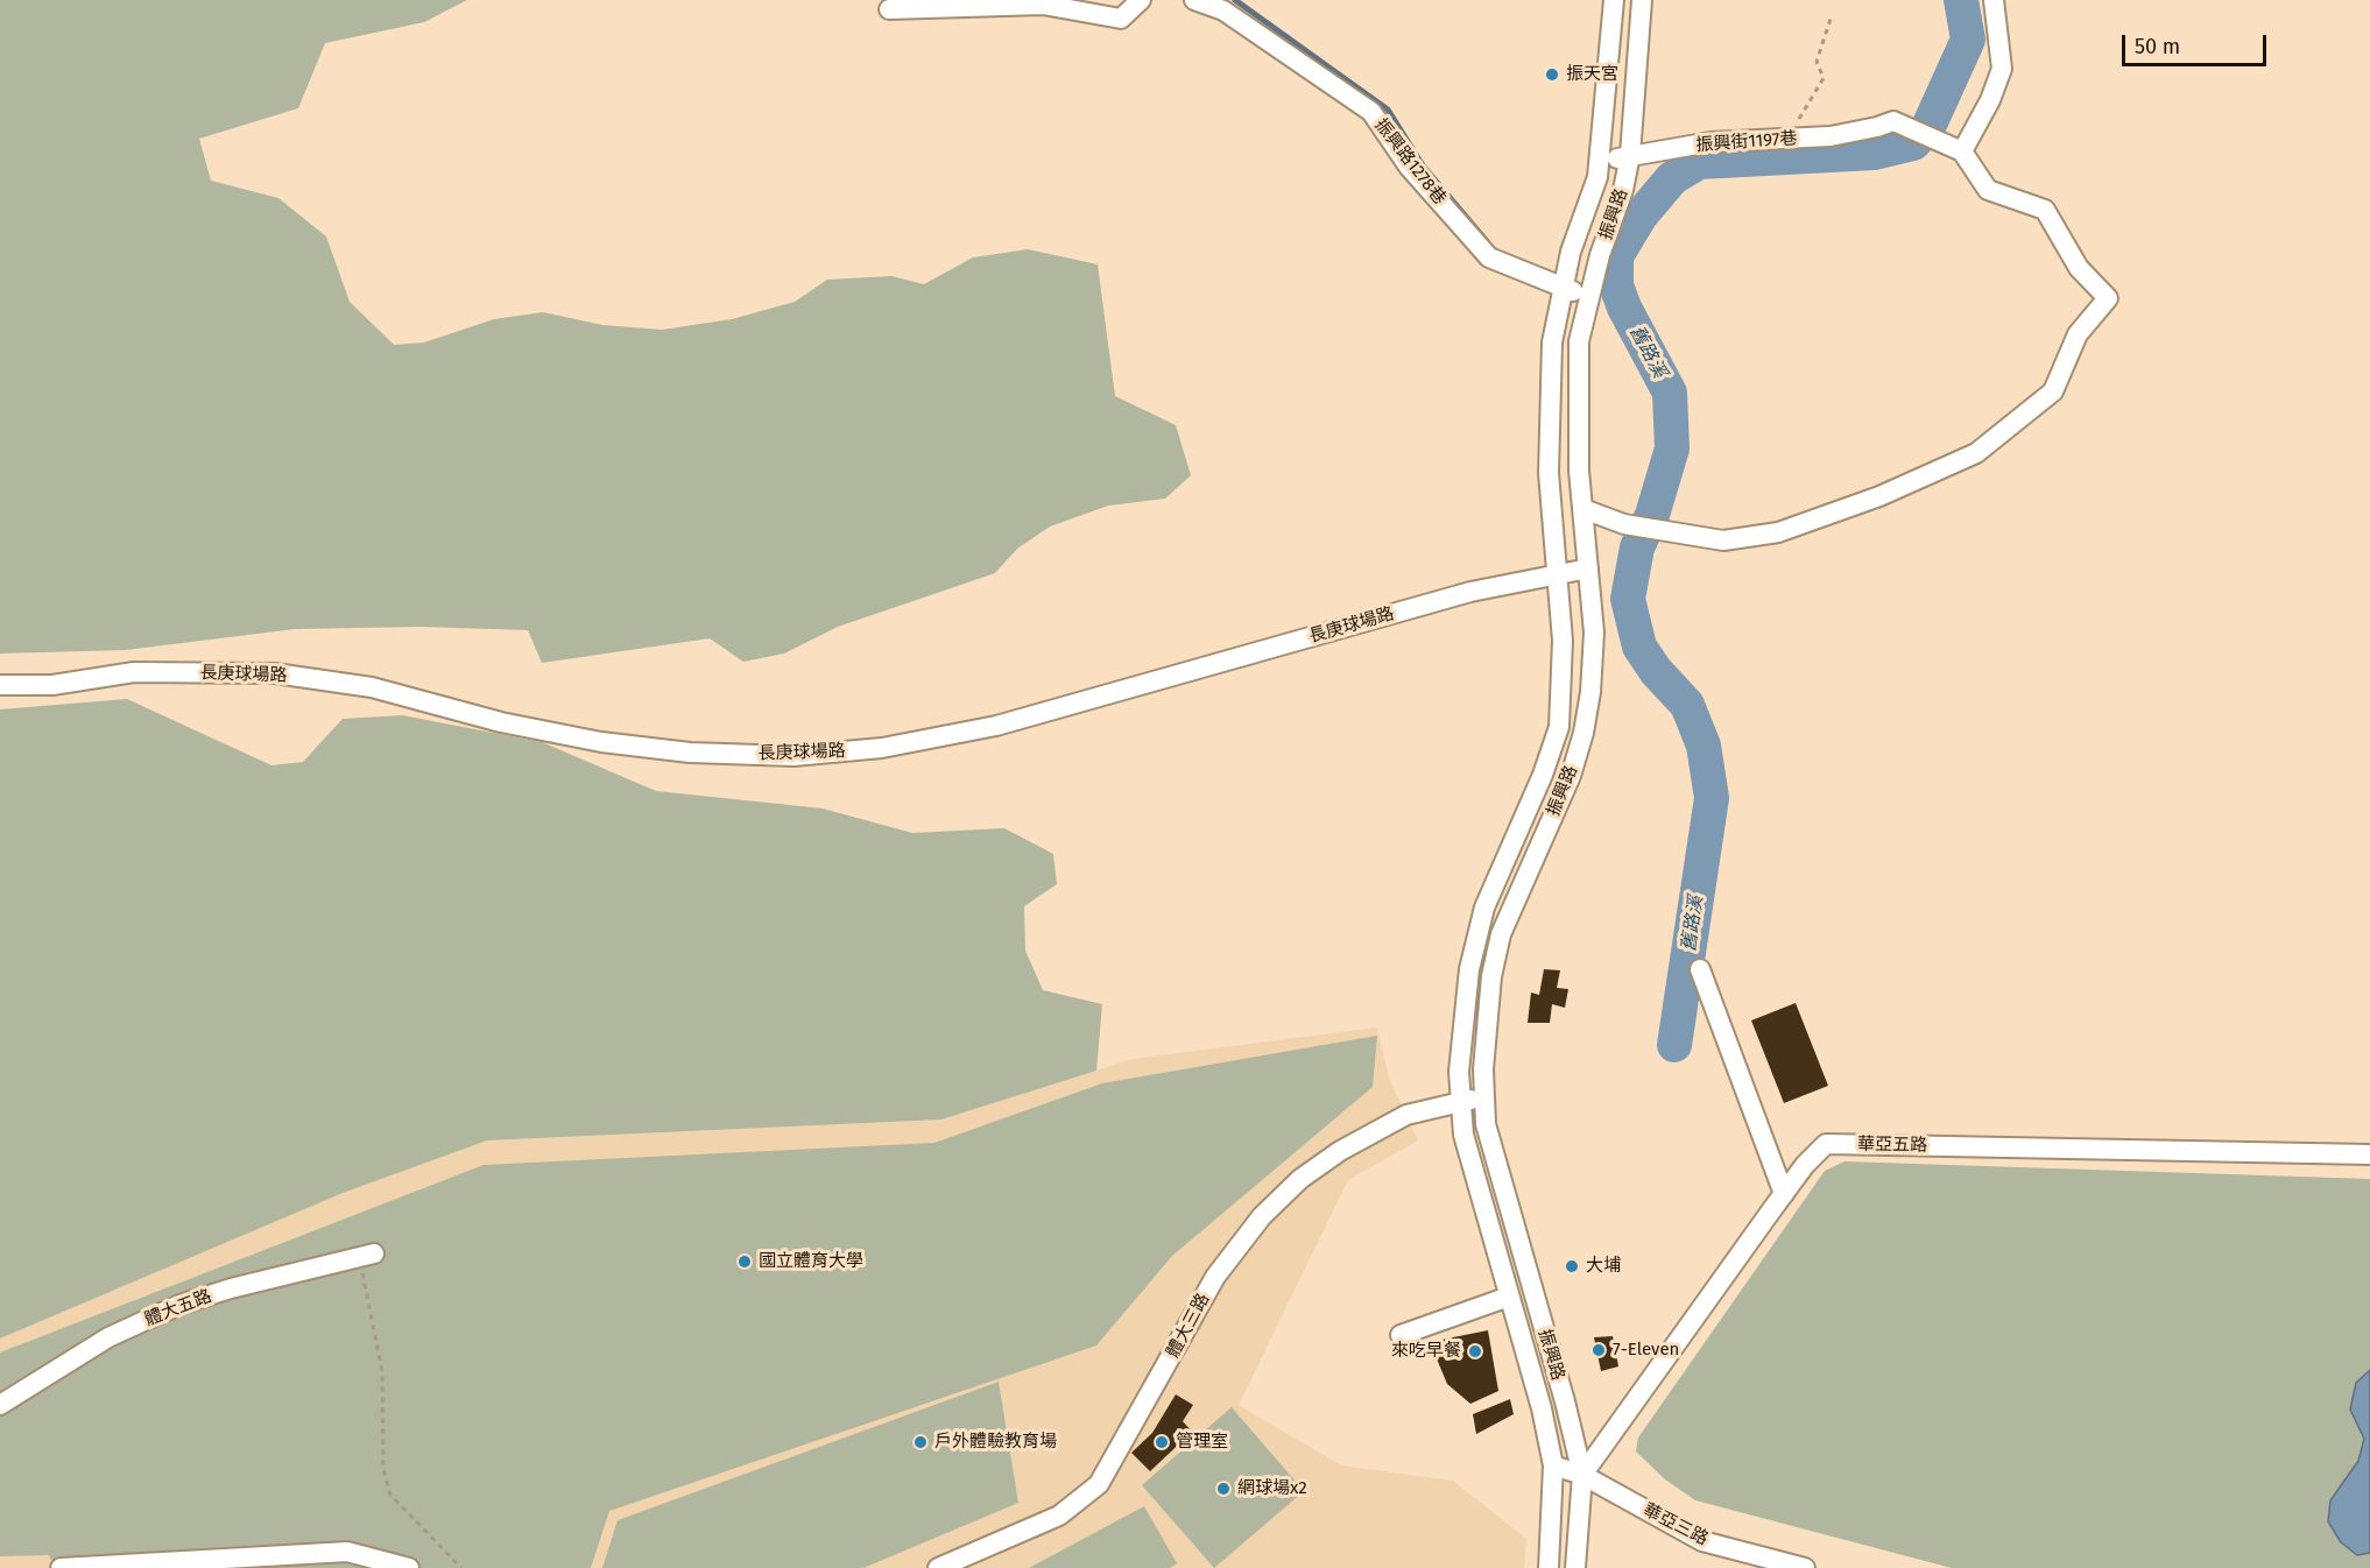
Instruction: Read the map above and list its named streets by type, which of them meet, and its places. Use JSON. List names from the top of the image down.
{
  "streets": {
    "street": [
      "振興街1197巷",
      "振興路1278巷",
      "振興路",
      "長庚球場路",
      "華亞五路",
      "體大五路",
      "體大三路",
      "華亞三路"
    ]
  },
  "crossings": [
    ["振興街1197巷", "振興路"],
    ["振興路1278巷", "振興路"],
    ["振興路", "長庚球場路"],
    ["振興路", "華亞五路"],
    ["振興路", "體大三路"],
    ["振興路", "華亞三路"],
    ["華亞五路", "華亞三路"]
  ],
  "water": ["舊路溪"],
  "places": [
    "振天宮",
    "國立體育大學",
    "大埔",
    "7-Eleven",
    "來吃早餐",
    "戶外體驗教育場",
    "管理室",
    "網球場x2"
  ],
  "scale_bar": "50 m"
}
